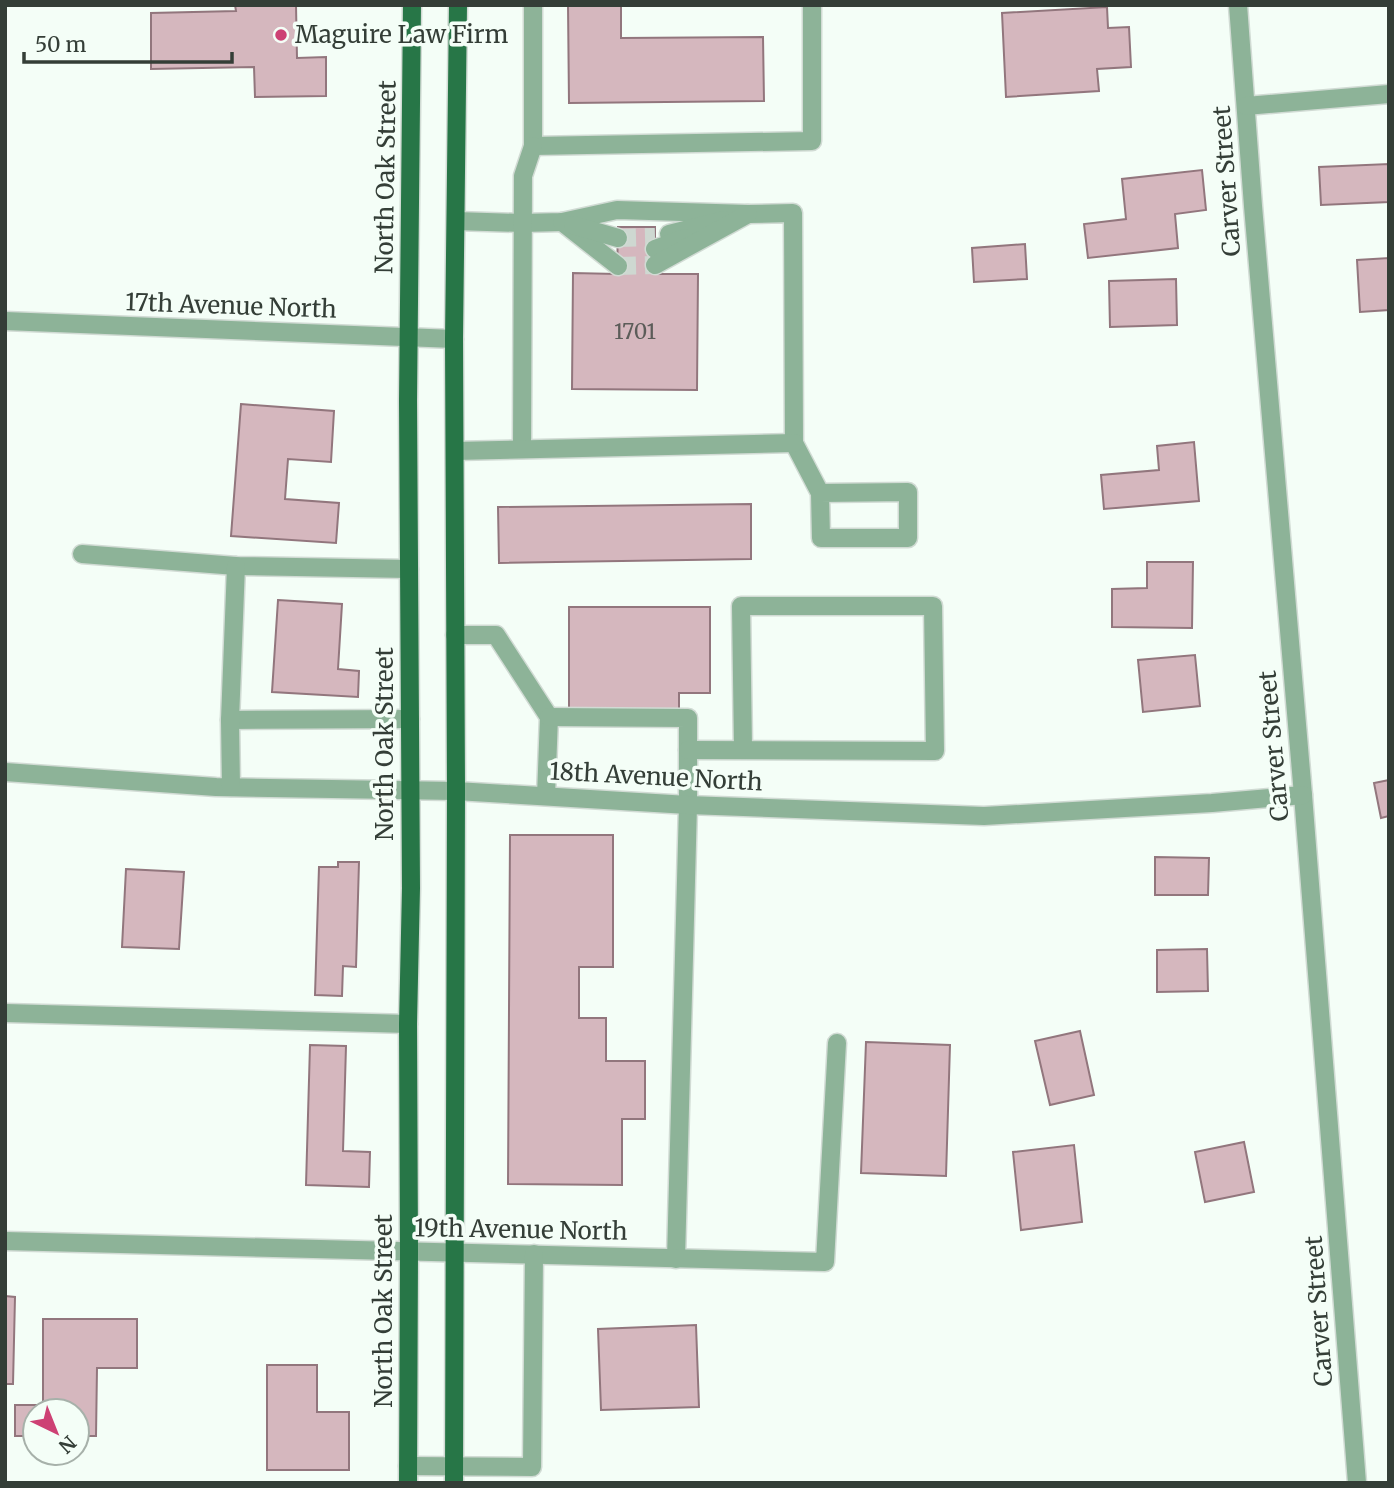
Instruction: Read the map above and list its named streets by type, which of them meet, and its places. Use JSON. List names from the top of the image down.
{
  "streets": {
    "main road": ["North Oak Street"],
    "street": [
      "Carver Street",
      "17th Avenue North",
      "18th Avenue North",
      "19th Avenue North"
    ]
  },
  "crossings": [
    ["North Oak Street", "17th Avenue North"],
    ["North Oak Street", "18th Avenue North"],
    ["North Oak Street", "19th Avenue North"],
    ["Carver Street", "18th Avenue North"]
  ],
  "places": ["Maguire Law Firm"],
  "house_numbers": ["1701"],
  "scale_bar": "50 m",
  "north": "bottom right"
}
